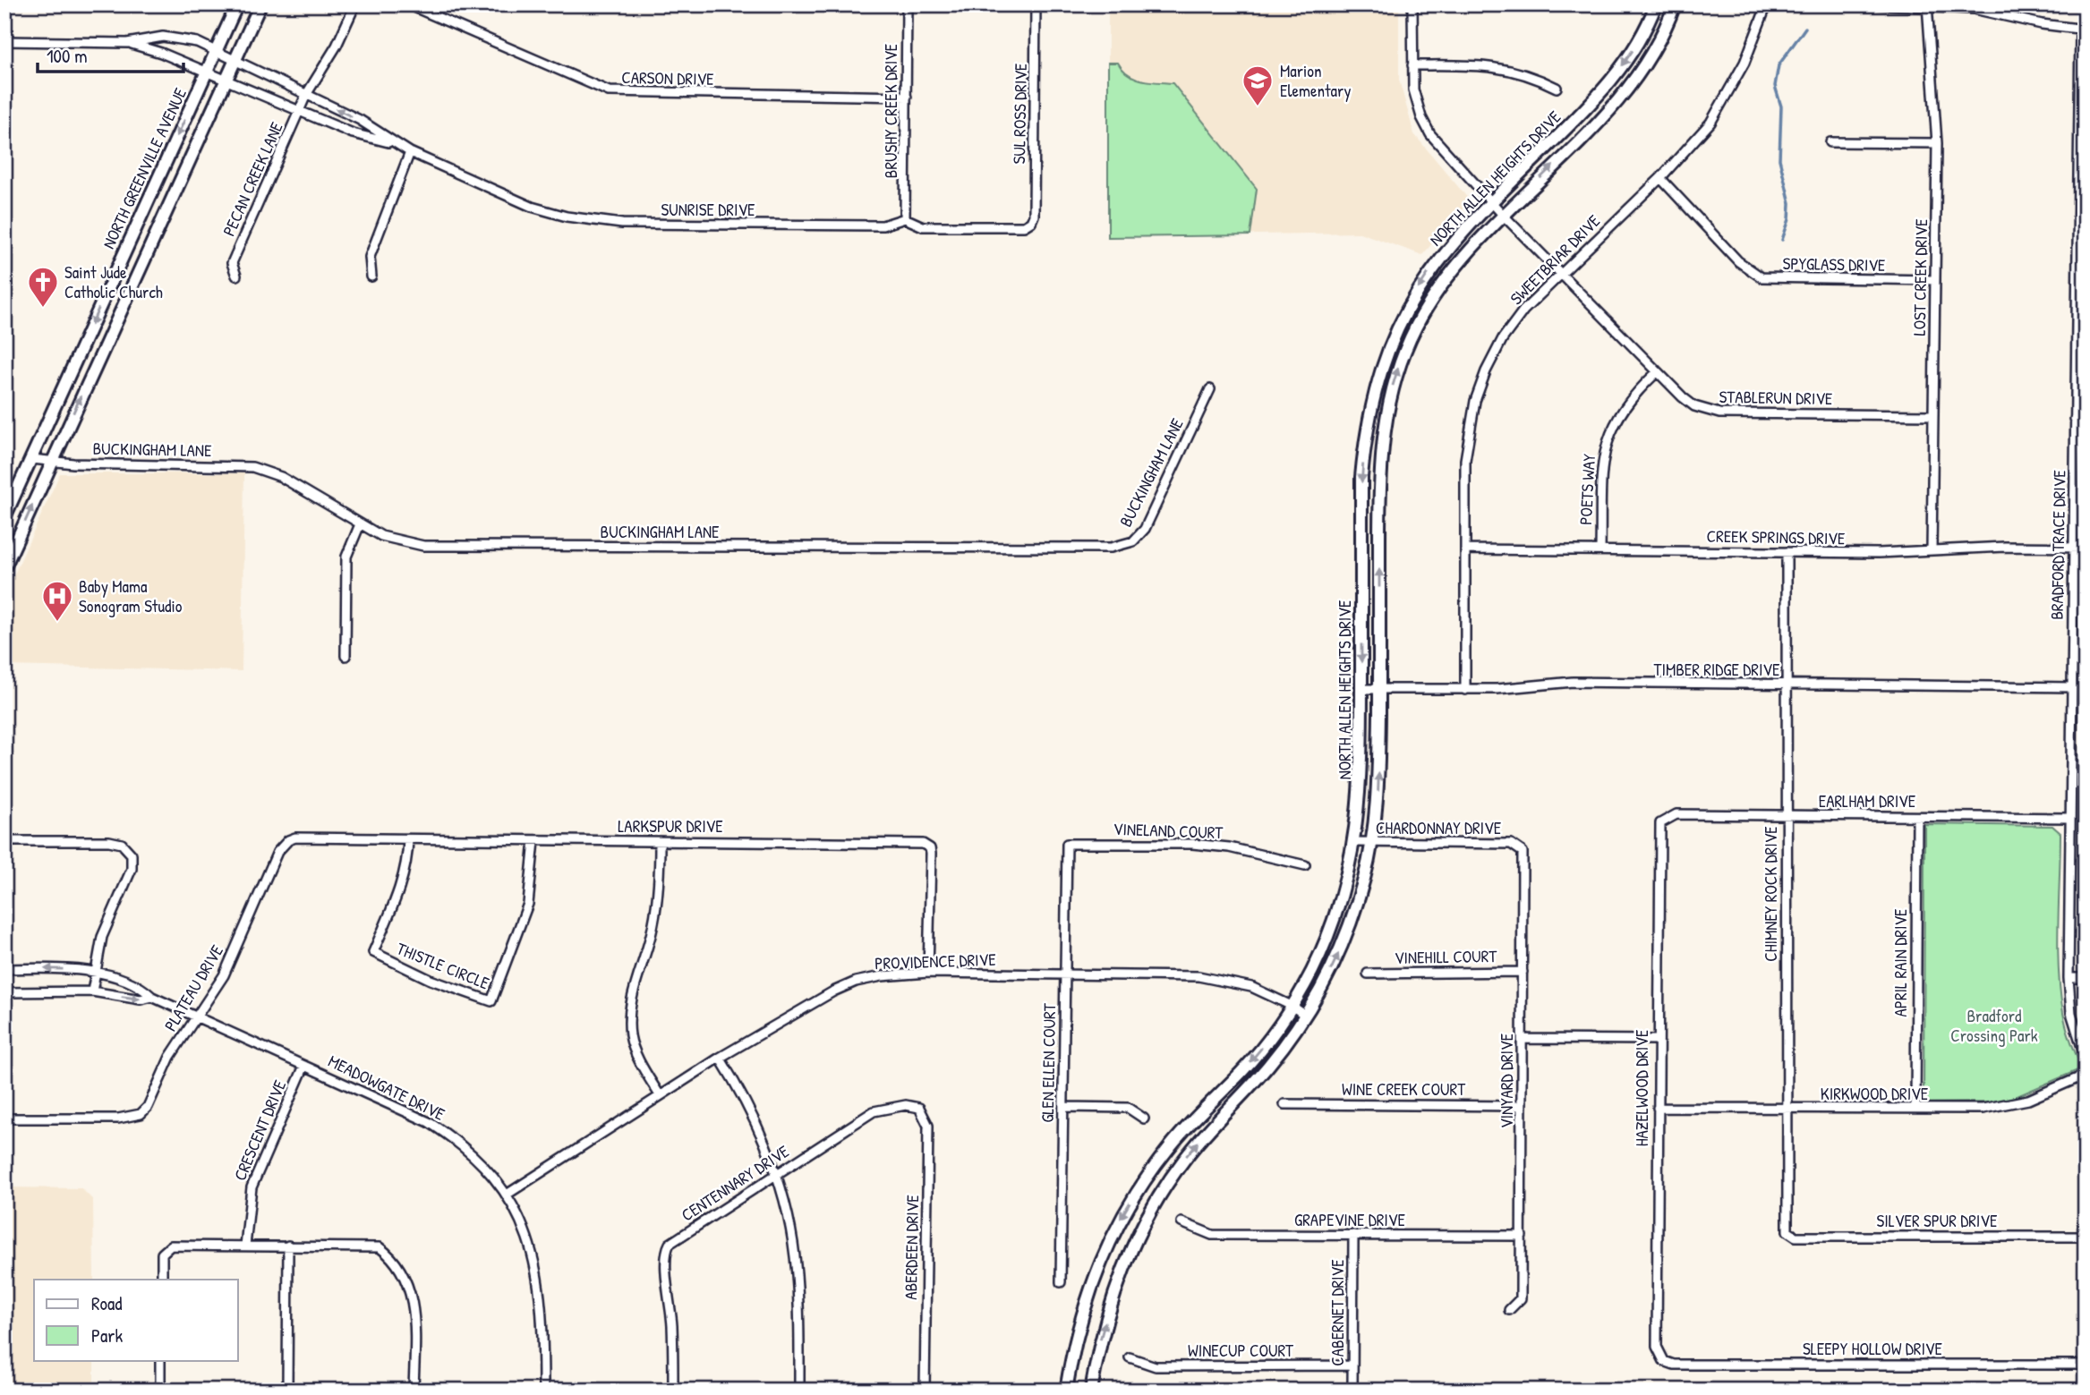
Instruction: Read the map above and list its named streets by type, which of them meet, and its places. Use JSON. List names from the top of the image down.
{
  "streets": {
    "main road": ["NORTH GREENVILLE AVENUE", "NORTH ALLEN HEIGHTS DRIVE"],
    "street": [
      "CARSON DRIVE",
      "BRUSHY CREEK DRIVE",
      "SUL ROSS DRIVE",
      "PECAN CREEK LANE",
      "SUNRISE DRIVE",
      "SWEETBRIAR DRIVE",
      "SPYGLASS DRIVE",
      "LOST CREEK DRIVE",
      "STABLERUN DRIVE",
      "BUCKINGHAM LANE",
      "POETS WAY",
      "CREEK SPRINGS DRIVE",
      "BRADFORD TRACE DRIVE",
      "TIMBER RIDGE DRIVE",
      "EARLHAM DRIVE",
      "LARKSPUR DRIVE",
      "CHARDONNAY DRIVE",
      "VINELAND COURT",
      "CHIMNEY ROCK DRIVE",
      "VINEHILL COURT",
      "PROVIDENCE DRIVE",
      "APRIL RAIN DRIVE",
      "THISTLE CIRCLE",
      "PLATEAU DRIVE",
      "GLEN ELLEN COURT",
      "VINYARD DRIVE",
      "MEADOWGATE DRIVE",
      "HAZELWOOD DRIVE",
      "WINE CREEK COURT",
      "KIRKWOOD DRIVE",
      "CRESCENT DRIVE",
      "CENTENNARY DRIVE",
      "GRAPEVINE DRIVE",
      "SILVER SPUR DRIVE",
      "ABERDEEN DRIVE",
      "CABERNET DRIVE",
      "SLEEPY HOLLOW DRIVE",
      "WINECUP COURT"
    ]
  },
  "crossings": [
    ["CARSON DRIVE", "BRUSHY CREEK DRIVE"],
    ["BRUSHY CREEK DRIVE", "SUNRISE DRIVE"],
    ["SUL ROSS DRIVE", "SUNRISE DRIVE"],
    ["NORTH GREENVILLE AVENUE", "SUNRISE DRIVE"],
    ["NORTH GREENVILLE AVENUE", "BUCKINGHAM LANE"],
    ["NORTH ALLEN HEIGHTS DRIVE", "STABLERUN DRIVE"],
    ["NORTH ALLEN HEIGHTS DRIVE", "TIMBER RIDGE DRIVE"],
    ["NORTH ALLEN HEIGHTS DRIVE", "CHARDONNAY DRIVE"],
    ["NORTH ALLEN HEIGHTS DRIVE", "PROVIDENCE DRIVE"],
    ["PECAN CREEK LANE", "SUNRISE DRIVE"],
    ["SWEETBRIAR DRIVE", "SPYGLASS DRIVE"],
    ["SWEETBRIAR DRIVE", "STABLERUN DRIVE"],
    ["SWEETBRIAR DRIVE", "CREEK SPRINGS DRIVE"],
    ["SWEETBRIAR DRIVE", "TIMBER RIDGE DRIVE"],
    ["SPYGLASS DRIVE", "LOST CREEK DRIVE"],
    ["LOST CREEK DRIVE", "STABLERUN DRIVE"],
    ["LOST CREEK DRIVE", "CREEK SPRINGS DRIVE"],
    ["STABLERUN DRIVE", "POETS WAY"],
    ["POETS WAY", "CREEK SPRINGS DRIVE"],
    ["CREEK SPRINGS DRIVE", "BRADFORD TRACE DRIVE"],
    ["CREEK SPRINGS DRIVE", "CHIMNEY ROCK DRIVE"],
    ["BRADFORD TRACE DRIVE", "TIMBER RIDGE DRIVE"],
    ["BRADFORD TRACE DRIVE", "EARLHAM DRIVE"],
    ["TIMBER RIDGE DRIVE", "CHIMNEY ROCK DRIVE"],
    ["EARLHAM DRIVE", "CHIMNEY ROCK DRIVE"],
    ["EARLHAM DRIVE", "APRIL RAIN DRIVE"],
    ["EARLHAM DRIVE", "HAZELWOOD DRIVE"],
    ["LARKSPUR DRIVE", "PROVIDENCE DRIVE"],
    ["LARKSPUR DRIVE", "THISTLE CIRCLE"],
    ["LARKSPUR DRIVE", "PLATEAU DRIVE"],
    ["CHARDONNAY DRIVE", "VINYARD DRIVE"],
    ["VINELAND COURT", "GLEN ELLEN COURT"],
    ["CHIMNEY ROCK DRIVE", "KIRKWOOD DRIVE"],
    ["CHIMNEY ROCK DRIVE", "SILVER SPUR DRIVE"],
    ["VINEHILL COURT", "VINYARD DRIVE"],
    ["PROVIDENCE DRIVE", "GLEN ELLEN COURT"],
    ["PROVIDENCE DRIVE", "MEADOWGATE DRIVE"],
    ["APRIL RAIN DRIVE", "KIRKWOOD DRIVE"],
    ["PLATEAU DRIVE", "MEADOWGATE DRIVE"],
    ["VINYARD DRIVE", "WINE CREEK COURT"],
    ["VINYARD DRIVE", "GRAPEVINE DRIVE"],
    ["MEADOWGATE DRIVE", "CRESCENT DRIVE"],
    ["HAZELWOOD DRIVE", "KIRKWOOD DRIVE"],
    ["HAZELWOOD DRIVE", "SLEEPY HOLLOW DRIVE"],
    ["CENTENNARY DRIVE", "ABERDEEN DRIVE"],
    ["GRAPEVINE DRIVE", "CABERNET DRIVE"],
    ["CABERNET DRIVE", "WINECUP COURT"]
  ],
  "parks": ["Bradford Crossing Park"],
  "places": {
    "school or university": ["Marion Elementary"],
    "church": ["Saint Jude Catholic Church"],
    "hospital": ["Baby Mama Sonogram Studio"]
  },
  "legend": ["Road", "Park"],
  "scale_bar": "100 m"
}
